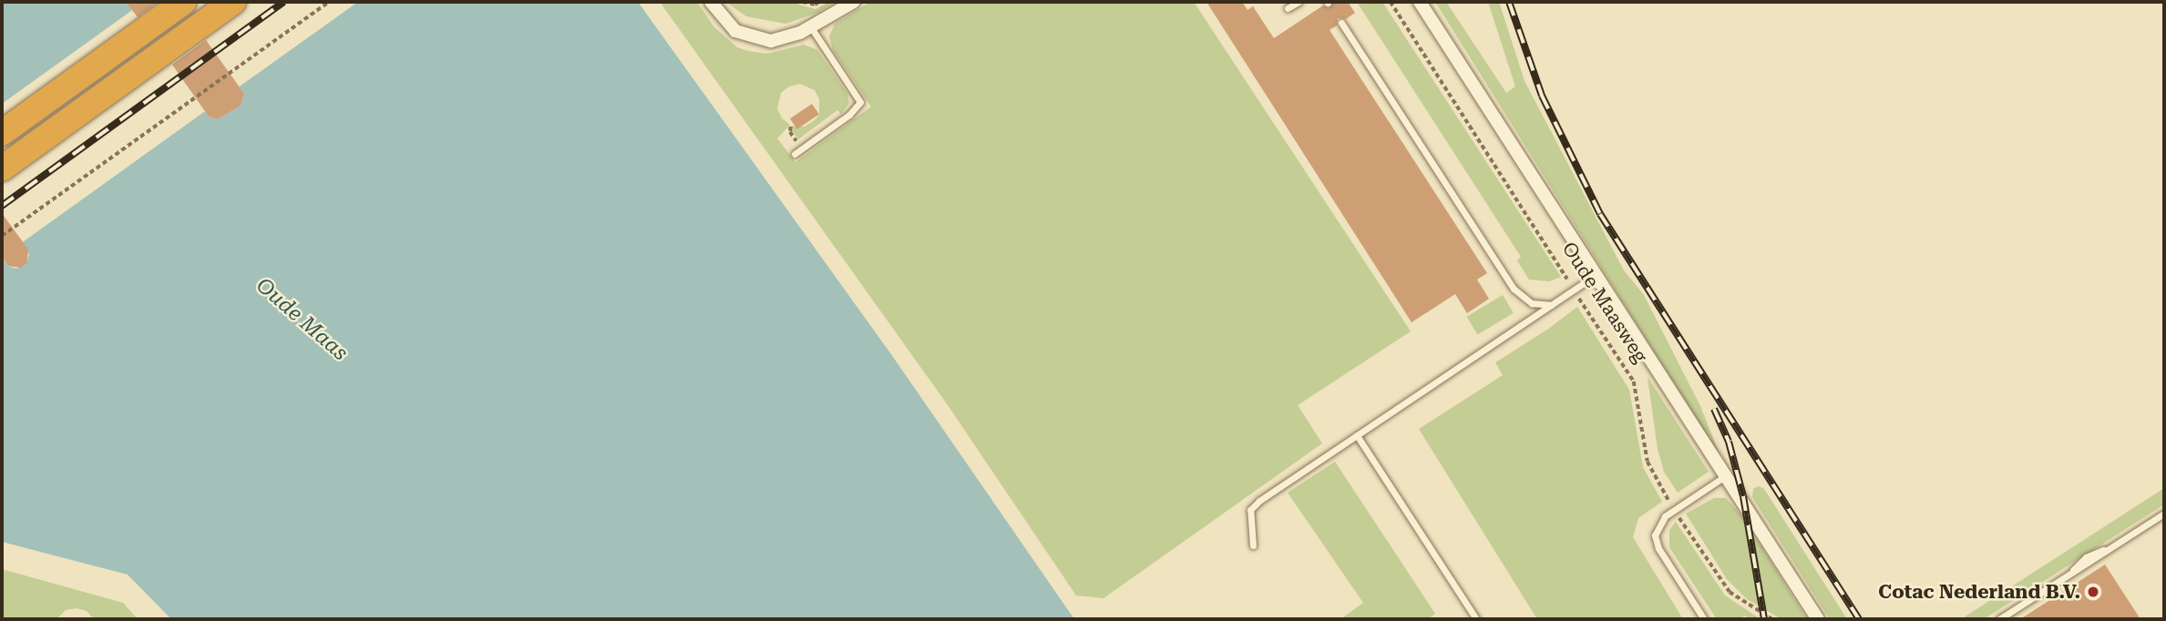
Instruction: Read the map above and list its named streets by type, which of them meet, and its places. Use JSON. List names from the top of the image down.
{
  "streets": {
    "street": ["Oude Maasweg"]
  },
  "water": ["Oude Maas"],
  "places": ["Cotac Nederland B.V."]
}
